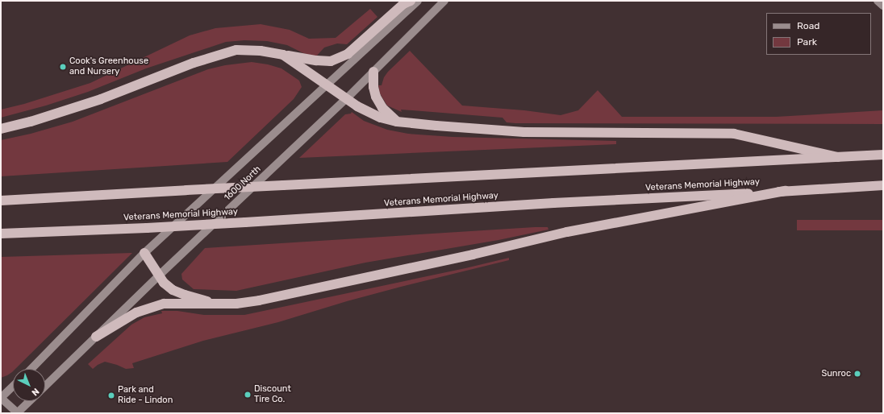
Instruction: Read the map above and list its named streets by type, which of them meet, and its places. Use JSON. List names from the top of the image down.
{
  "streets": {
    "highway": ["Veterans Memorial Highway"],
    "main road": ["1600 North"]
  },
  "places": [
    "Cook's Greenhouse and Nursery",
    "Sunroc",
    "Discount Tire Co.",
    "Park and Ride - Lindon"
  ],
  "legend": ["Road", "Park"],
  "north": "bottom right"
}
